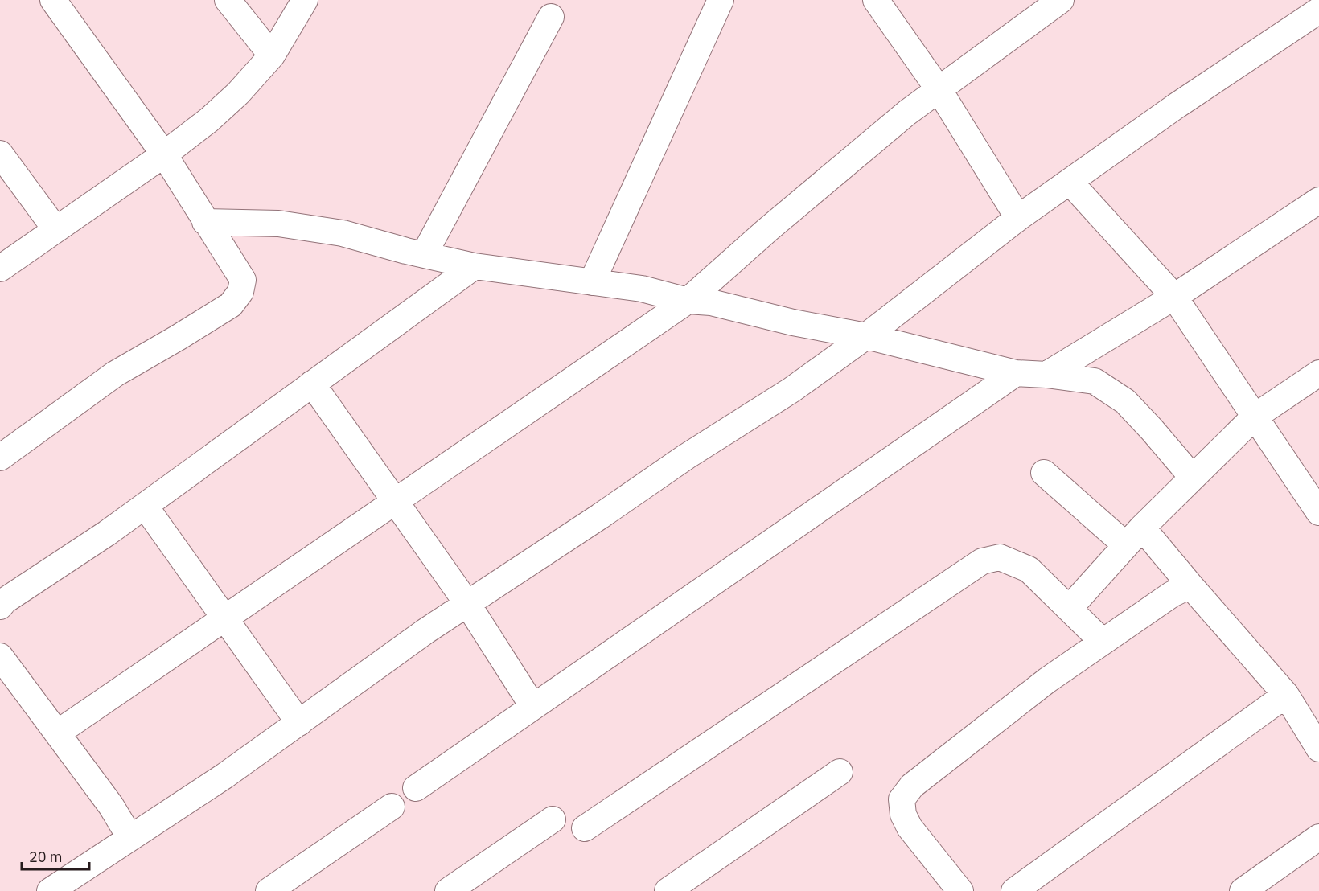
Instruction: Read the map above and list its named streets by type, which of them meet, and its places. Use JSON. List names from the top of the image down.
{
  "scale_bar": "20 m"
}
